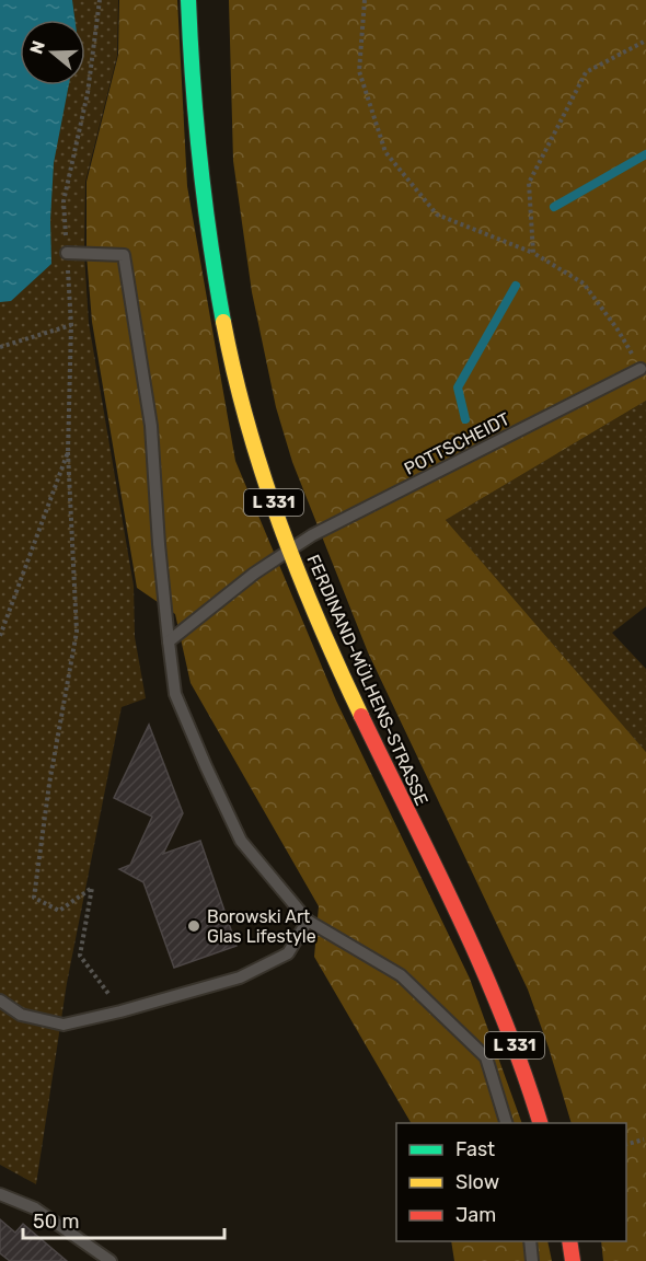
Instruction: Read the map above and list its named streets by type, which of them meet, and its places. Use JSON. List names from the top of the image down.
{
  "streets": {
    "main road": ["L 331", "FERDINAND-MÜLHENS-STRASSE"],
    "lane": ["POTTSCHEIDT"]
  },
  "crossings": [
    ["POTTSCHEIDT", "FERDINAND-MÜLHENS-STRASSE"]
  ],
  "places": ["Borowski Art Glas Lifestyle"],
  "legend": ["Fast", "Slow", "Jam"],
  "scale_bar": "50 m",
  "north": "left"
}
